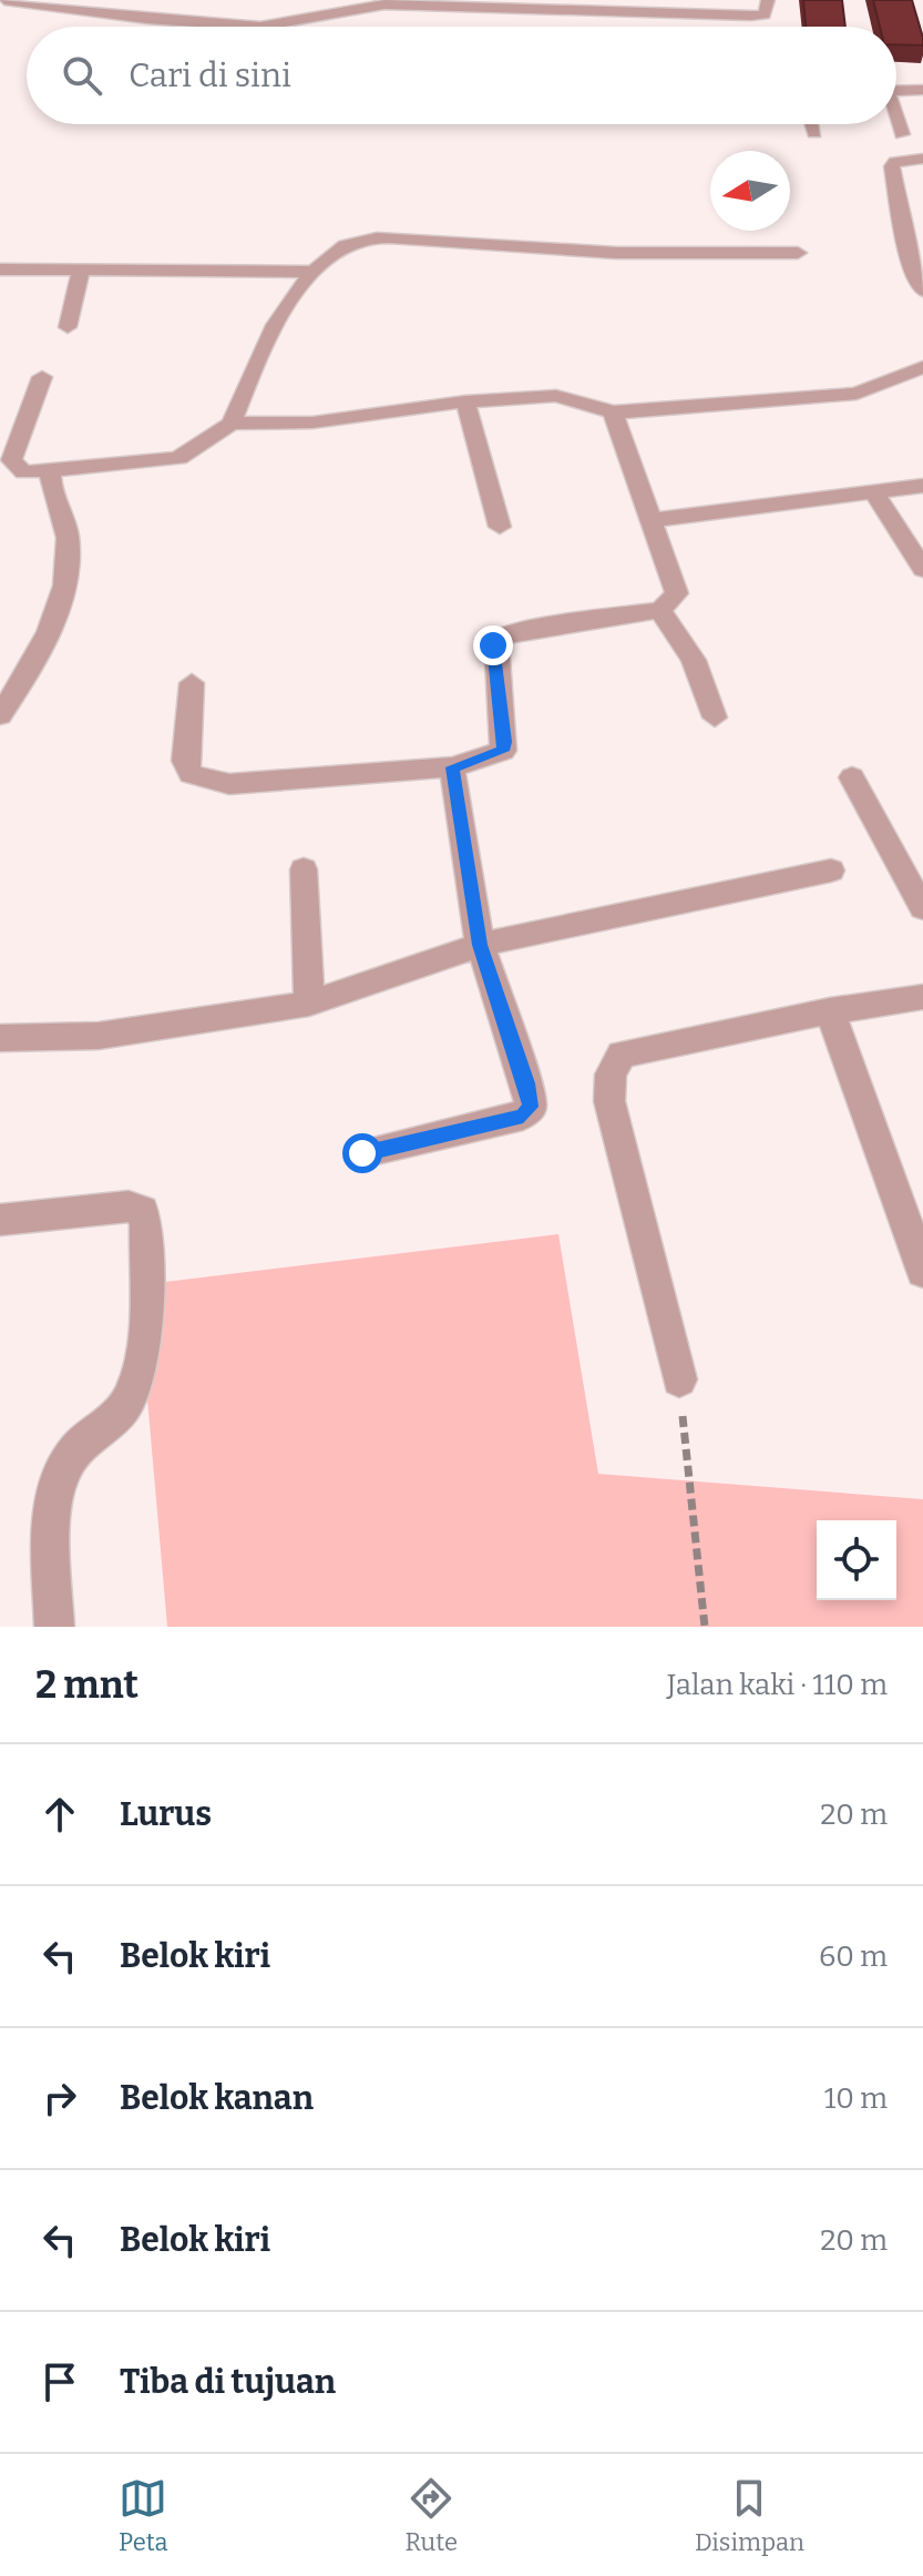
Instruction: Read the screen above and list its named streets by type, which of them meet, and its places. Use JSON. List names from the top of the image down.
{
  "north": "left",
  "page": {
    "search": "Cari di sini",
    "heading": ["2 mnt", "Jalan kaki · 110 m"],
    "list": [
      ["Lurus", "20 m"],
      ["Belok kiri", "60 m"],
      ["Belok kanan", "10 m"],
      ["Belok kiri", "20 m"],
      "Tiba di tujuan"
    ],
    "nav": ["Peta", "Rute", "Disimpan"]
  }
}
